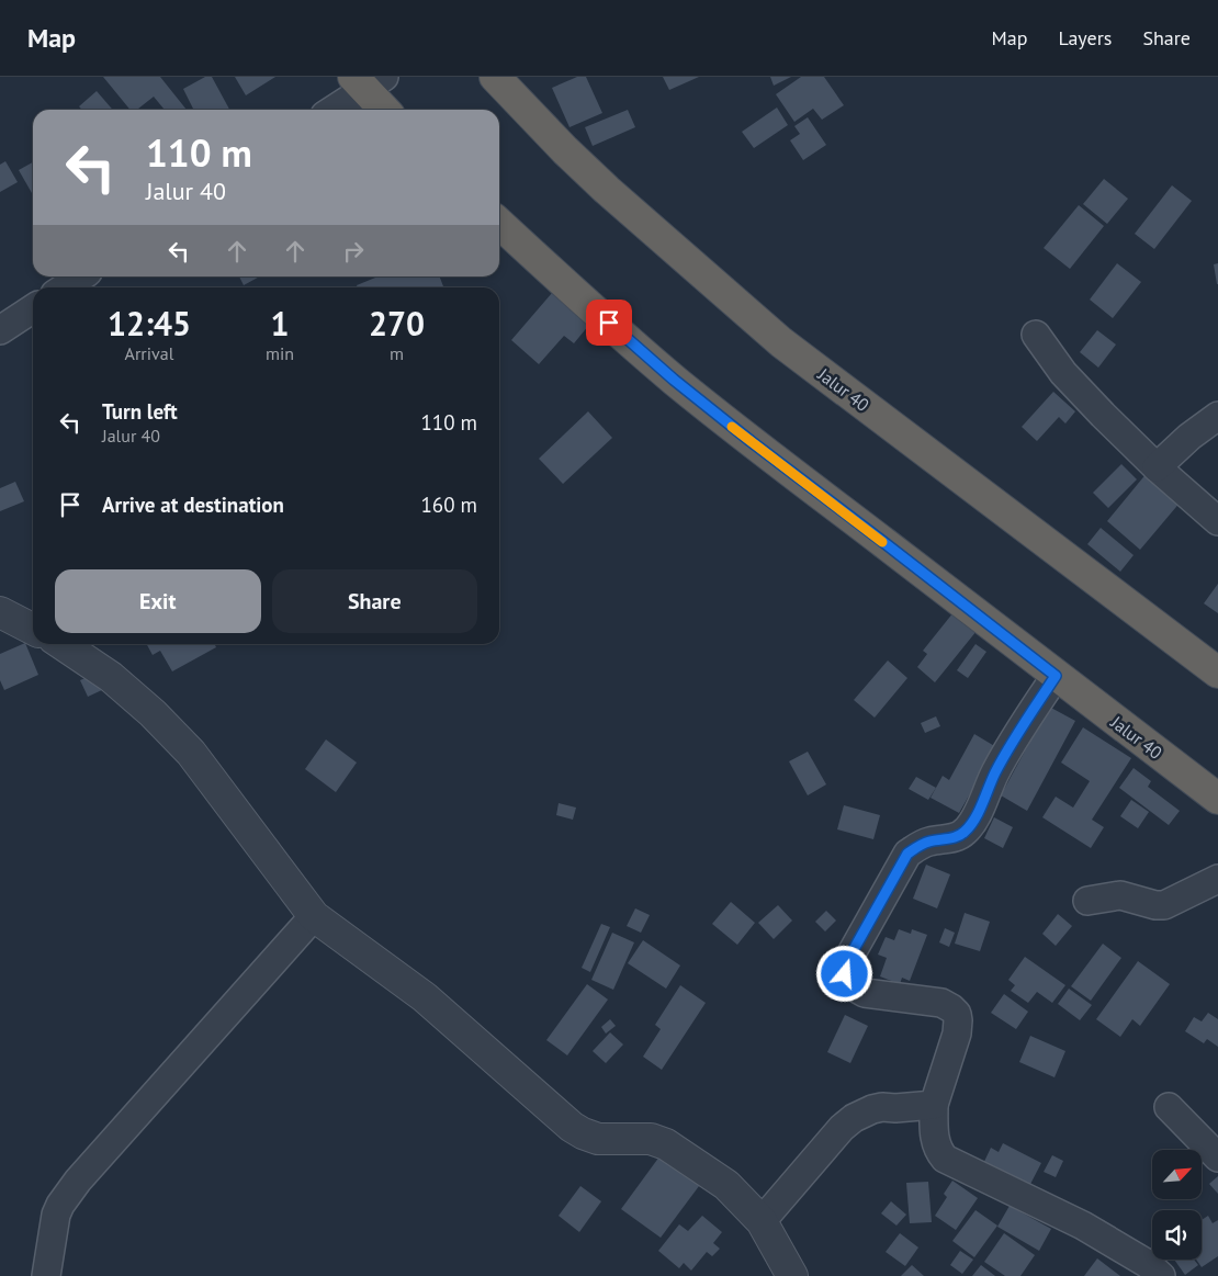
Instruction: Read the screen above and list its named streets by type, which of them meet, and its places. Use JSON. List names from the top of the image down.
{
  "streets": {
    "highway": ["Jalur 40"]
  },
  "north": "top right",
  "page": {
    "header": "Map",
    "nav": ["Map", "Layers", "Share"],
    "turn": ["110 m", "Jalur 40"],
    "eta": [
      "12:45",
      "Arrival",
      "1",
      "min",
      "270",
      "m"
    ],
    "list": [
      {
        "name": "Turn left",
        "note": "Jalur 40",
        "value": "110 m"
      },
      {
        "name": "Arrive at destination",
        "value": "160 m"
      }
    ],
    "buttons": ["Exit", "Share"]
  }
}
